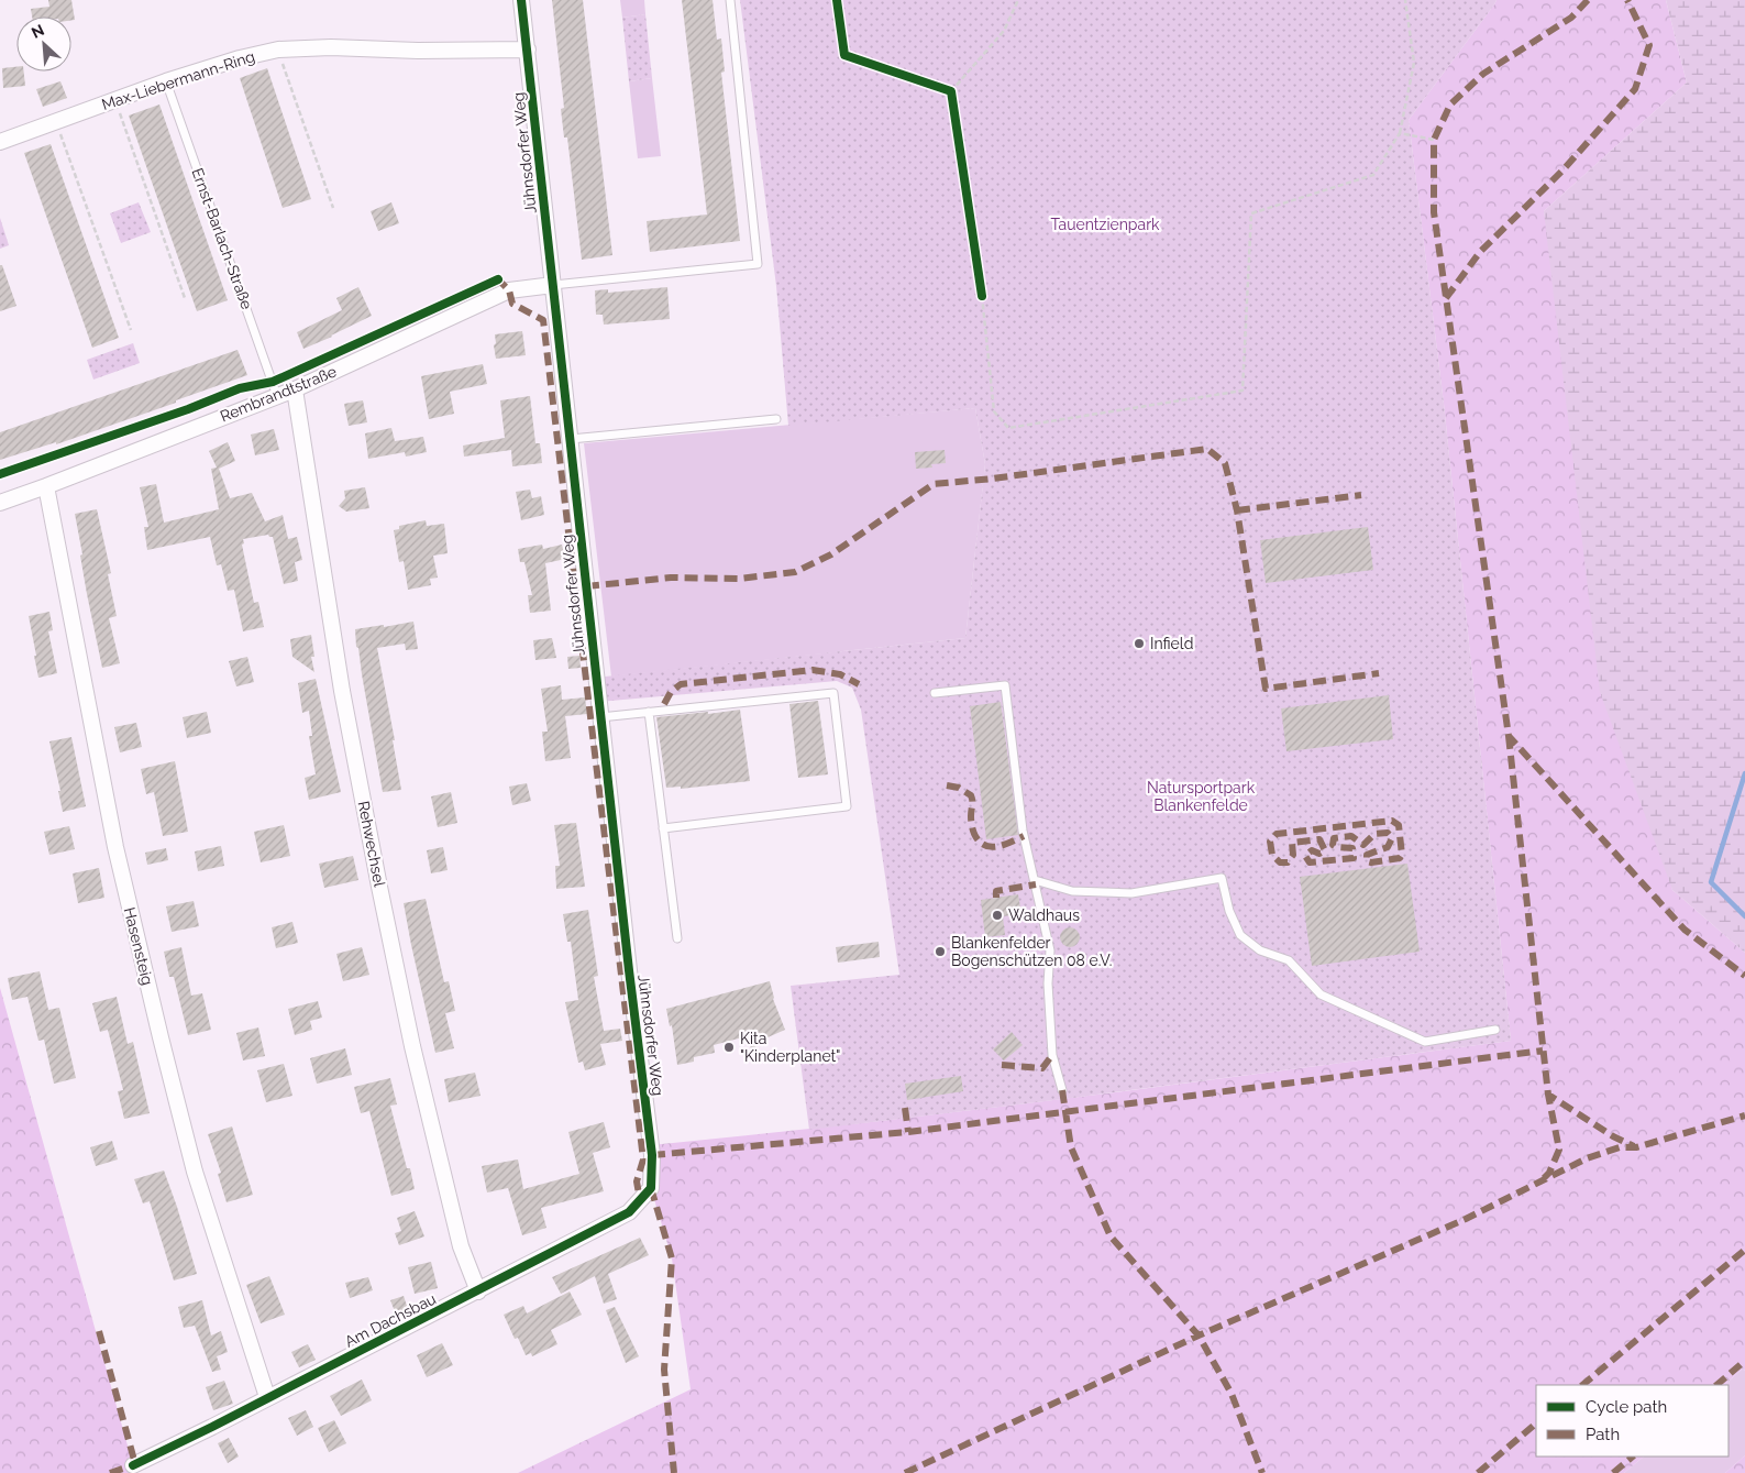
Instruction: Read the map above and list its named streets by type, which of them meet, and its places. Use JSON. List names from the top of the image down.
{
  "streets": {
    "street": [
      "Max-Liebermann-Ring",
      "Jühnsdorfer Weg",
      "Rembrandtstraße",
      "Rehwechsel",
      "Hasensteig",
      "Am Dachsbau"
    ],
    "lane": ["Ernst-Barlach-Straße"]
  },
  "crossings": [
    ["Max-Liebermann-Ring", "Jühnsdorfer Weg"],
    ["Max-Liebermann-Ring", "Ernst-Barlach-Straße"],
    ["Jühnsdorfer Weg", "Rembrandtstraße"],
    ["Jühnsdorfer Weg", "Am Dachsbau"],
    ["Ernst-Barlach-Straße", "Rembrandtstraße"],
    ["Rembrandtstraße", "Rehwechsel"],
    ["Rembrandtstraße", "Hasensteig"],
    ["Rehwechsel", "Am Dachsbau"],
    ["Hasensteig", "Am Dachsbau"]
  ],
  "parks": ["Tauentzienpark", "Natursportpark Blankenfelde"],
  "places": [
    "Infield",
    "Waldhaus",
    "Blankenfelder Bogenschützen 08 e.V.",
    "Kita \"Kinderplanet\""
  ],
  "legend": ["Cycle path", "Path"],
  "north": "top left"
}
